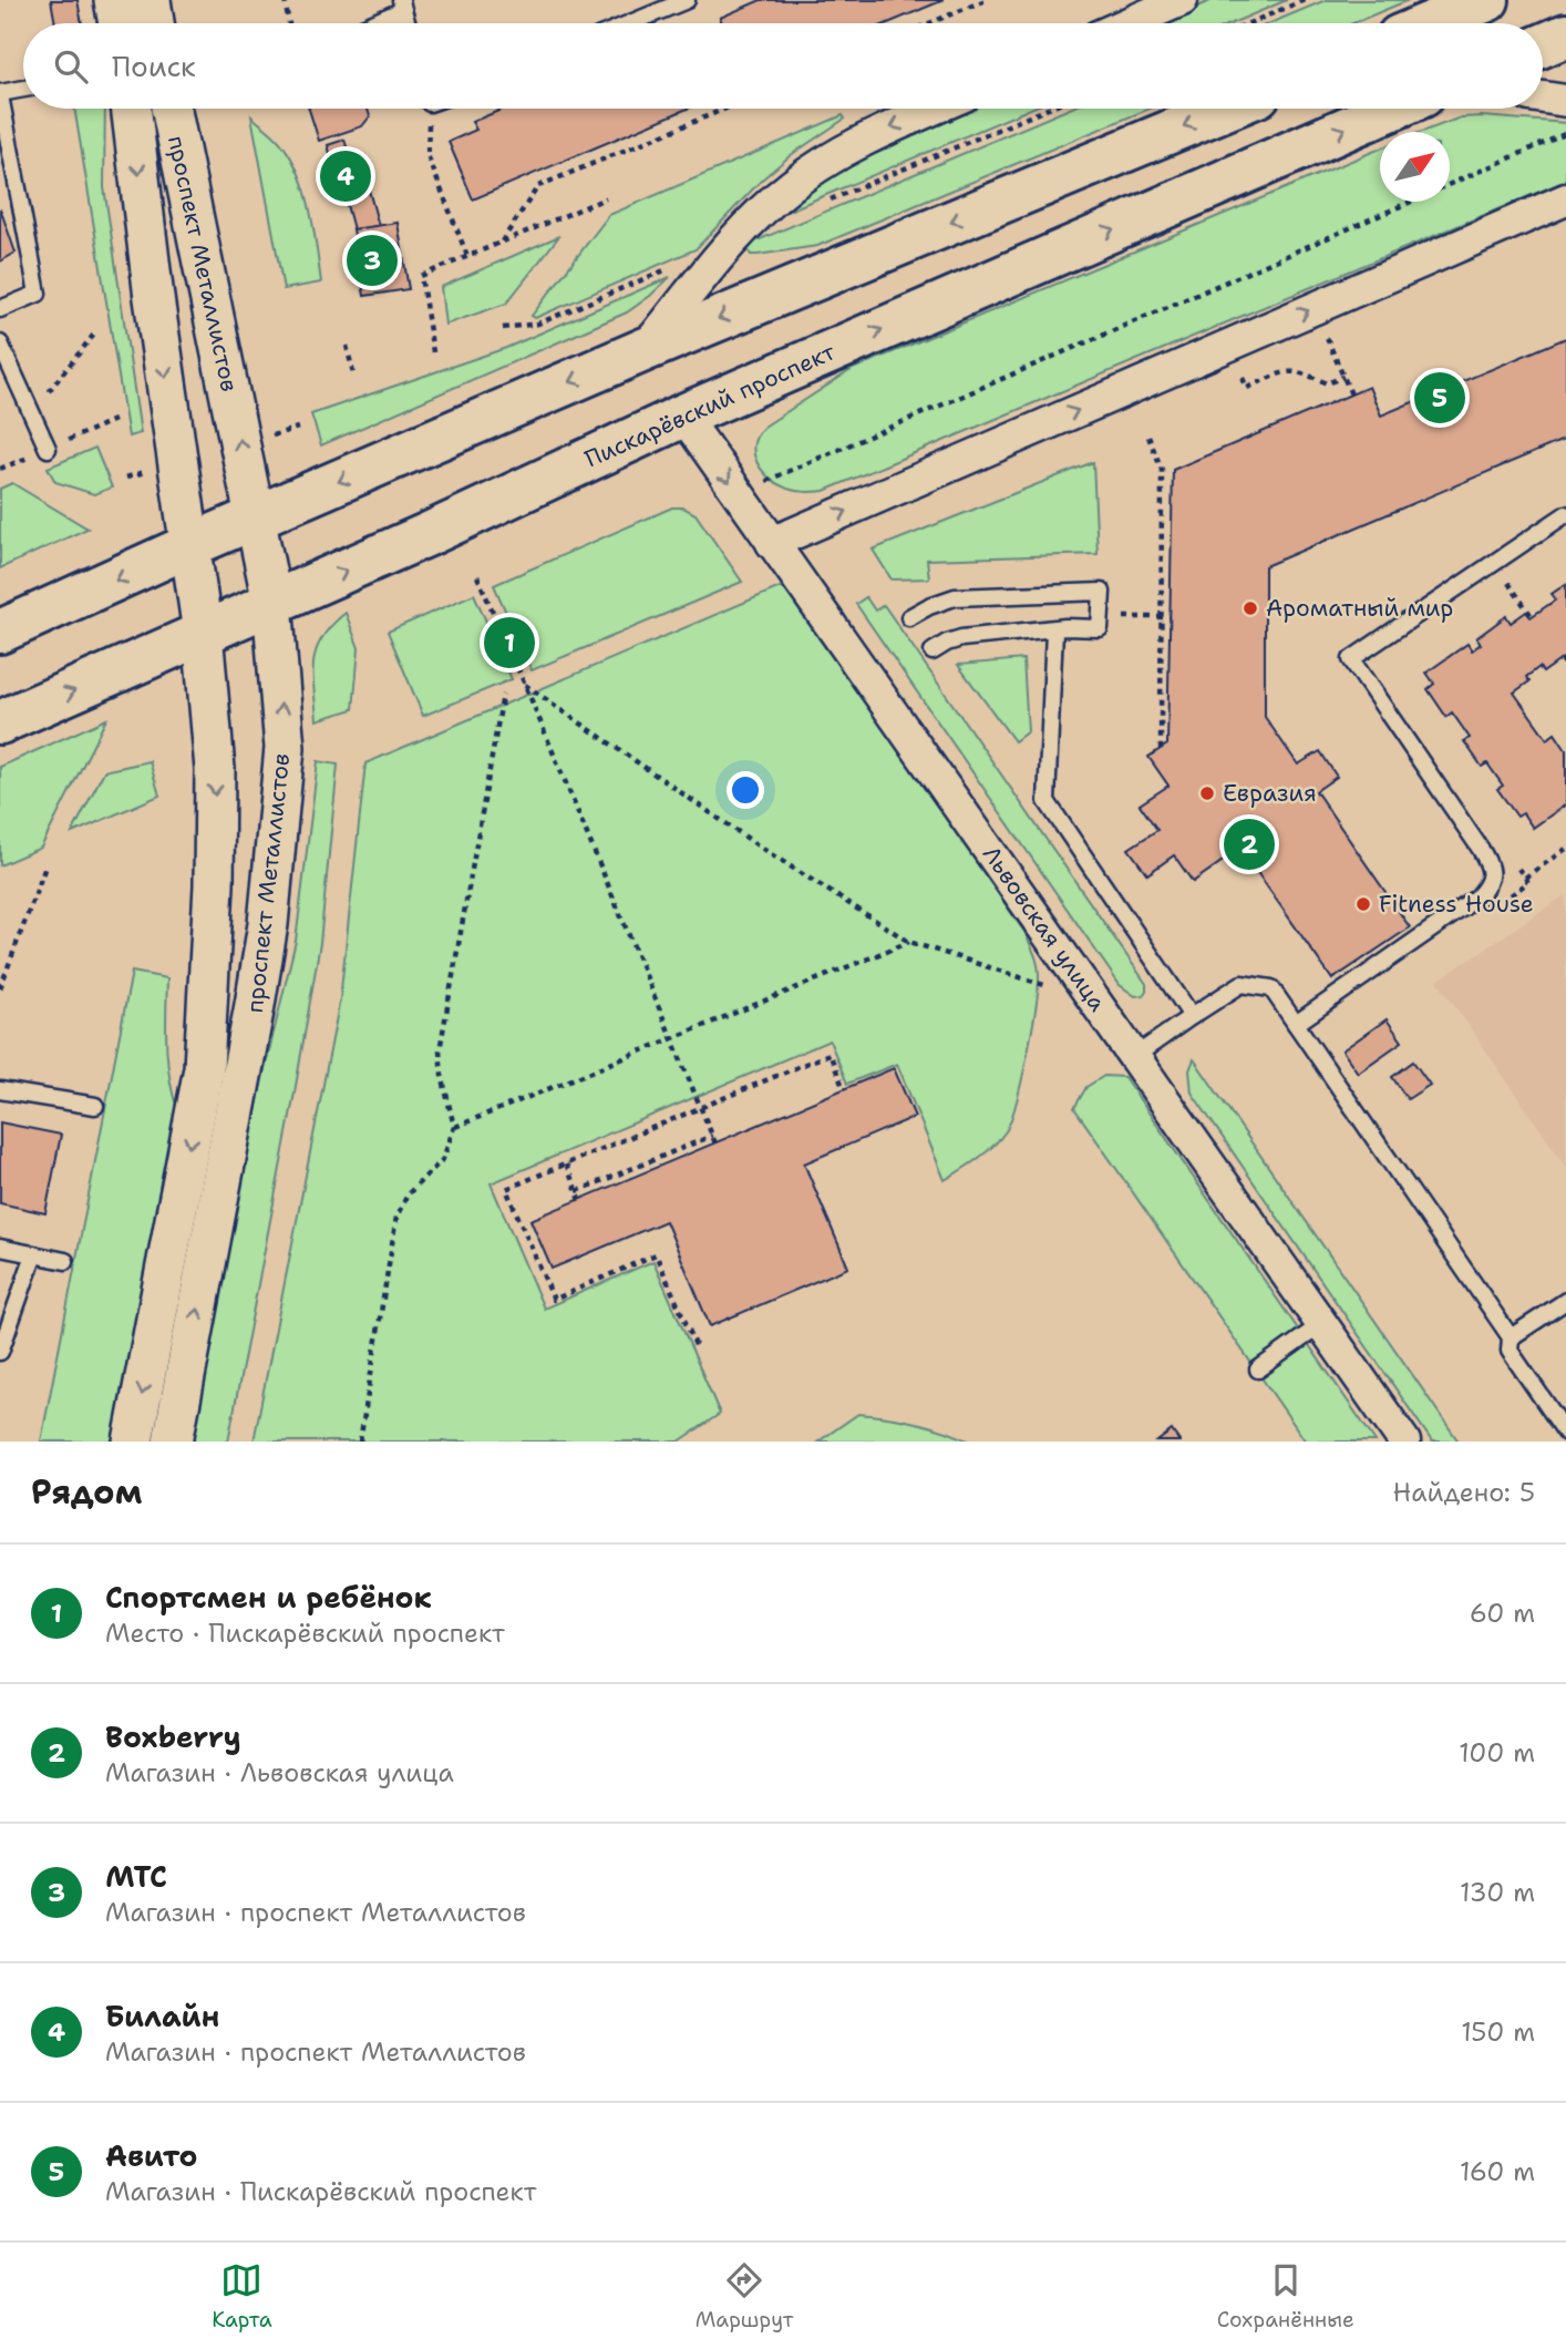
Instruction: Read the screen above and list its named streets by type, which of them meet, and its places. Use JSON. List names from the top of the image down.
{
  "streets": {
    "main road": ["Пискарёвский проспект"],
    "street": ["проспект Металлистов", "Львовская улица"]
  },
  "crossings": [
    ["проспект Металлистов", "Пискарёвский проспект"],
    ["Пискарёвский проспект", "Львовская улица"]
  ],
  "places": ["Ароматный мир", "Евразия", "Fitness House"],
  "north": "top right",
  "page": {
    "search": "Поиск",
    "pins": [
      "4",
      "3",
      "5",
      "1",
      "2"
    ],
    "heading": ["Рядом", "Найдено: 5"],
    "list": [
      {
        "mark": "1",
        "name": "Спортсмен и ребёнок",
        "note": "Место · Пискарёвский проспект",
        "value": "60 m"
      },
      {
        "mark": "2",
        "name": "Boxberry",
        "note": "Магазин · Львовская улица",
        "value": "100 m"
      },
      {
        "mark": "3",
        "name": "МТС",
        "note": "Магазин · проспект Металлистов",
        "value": "130 m"
      },
      {
        "mark": "4",
        "name": "Билайн",
        "note": "Магазин · проспект Металлистов",
        "value": "150 m"
      },
      {
        "mark": "5",
        "name": "Авито",
        "note": "Магазин · Пискарёвский проспект",
        "value": "160 m"
      }
    ],
    "nav": ["Карта", "Маршрут", "Сохранённые"]
  }
}
